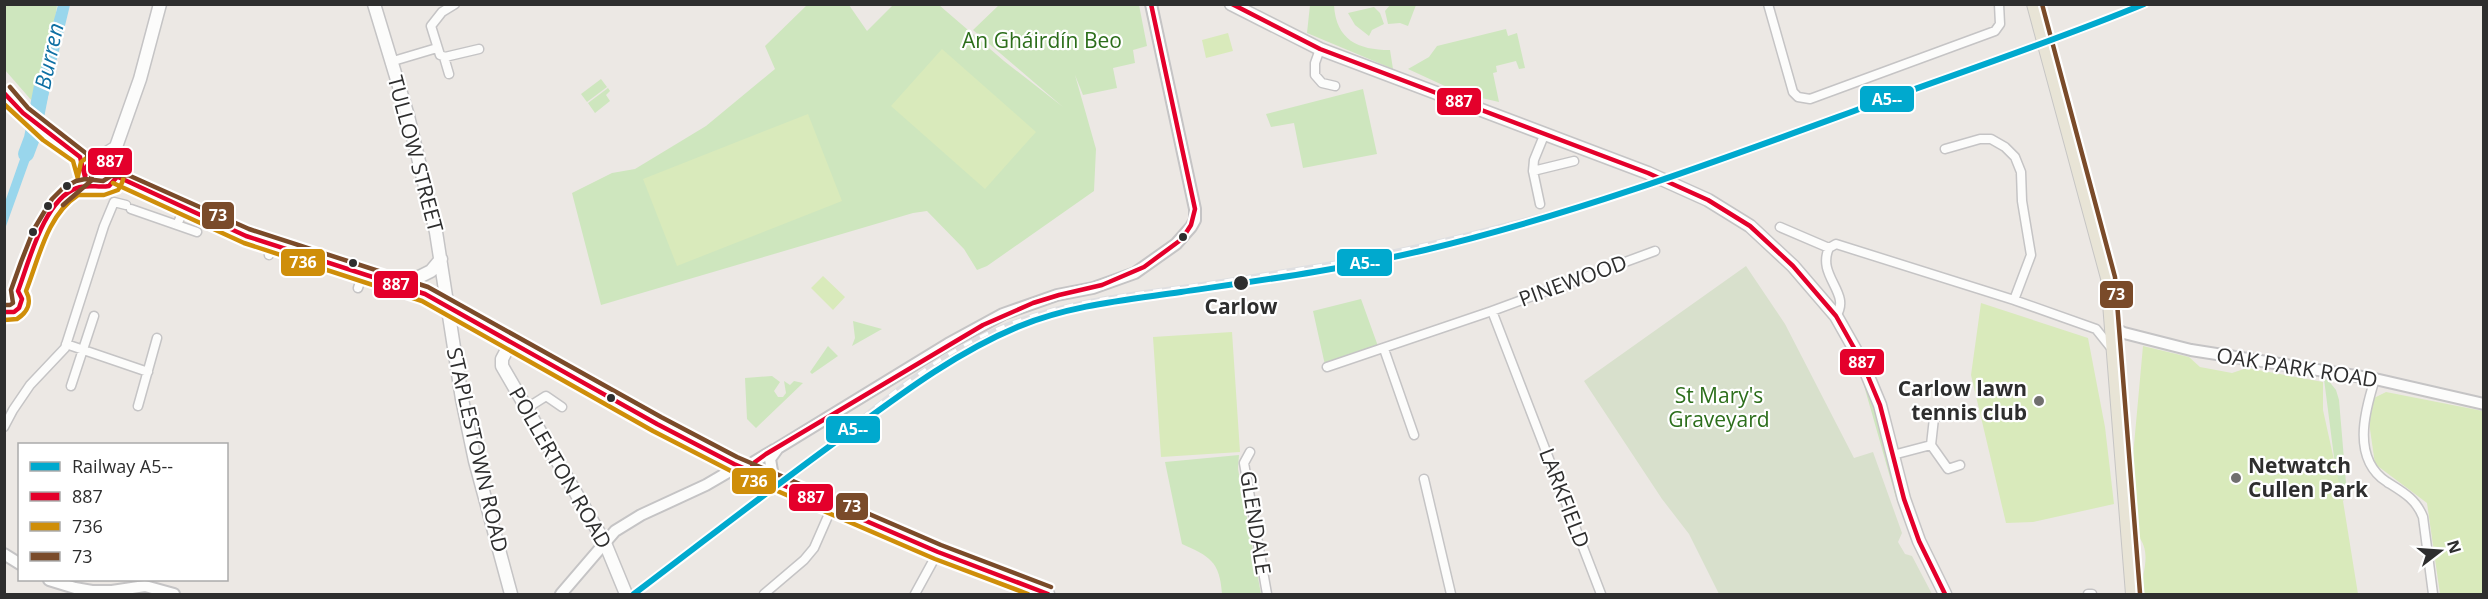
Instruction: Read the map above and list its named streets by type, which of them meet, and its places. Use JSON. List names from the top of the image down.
{
  "streets": {
    "main road": ["TULLOW STREET", "STAPLESTOWN ROAD", "POLLERTON ROAD"],
    "street": [
      "PINEWOOD",
      "OAK PARK ROAD",
      "LARKFIELD",
      "GLENDALE"
    ]
  },
  "crossings": [
    ["TULLOW STREET", "STAPLESTOWN ROAD"],
    ["PINEWOOD", "LARKFIELD"]
  ],
  "water": ["Burren"],
  "parks": ["An Gháirdín Beo", "St Mary's Graveyard"],
  "places": ["Carlow", "Carlow lawn tennis club", "Netwatch Cullen Park"],
  "lines": [
    "rail line A5--",
    "transit line 887",
    "transit line 73",
    "transit line 736"
  ],
  "legend": [
    "Railway A5--",
    "887",
    "736",
    "73"
  ],
  "north": "right"
}
